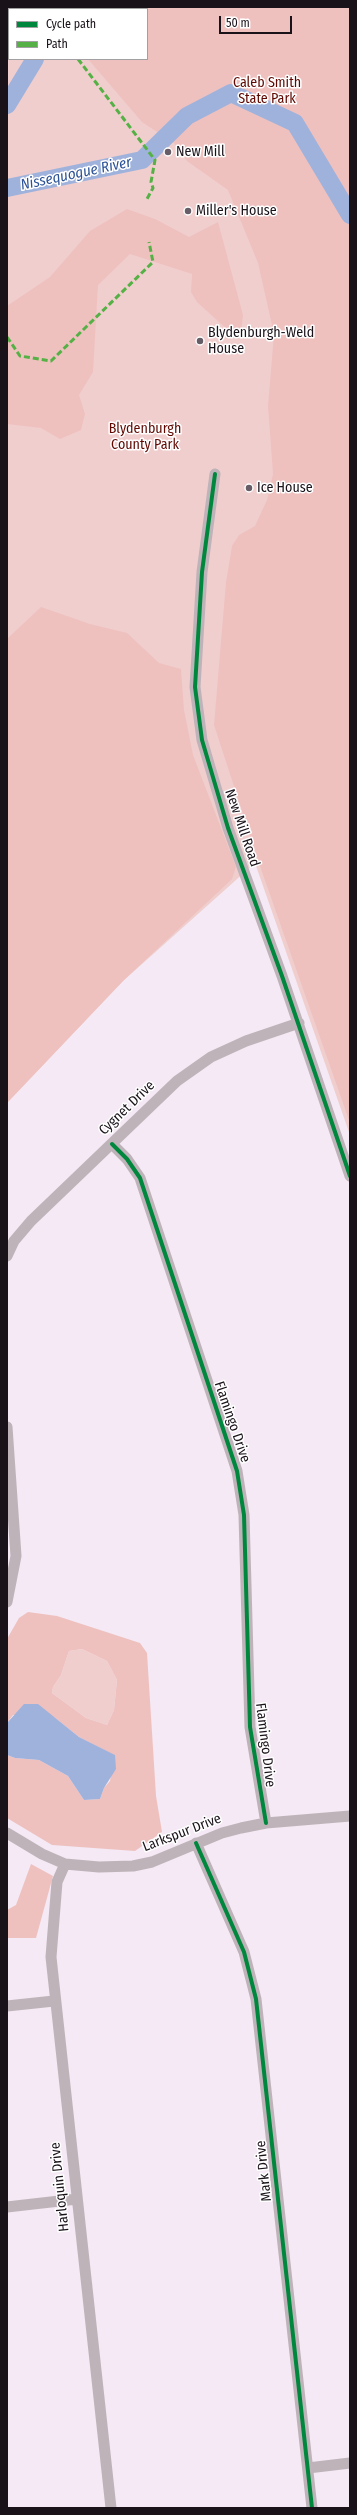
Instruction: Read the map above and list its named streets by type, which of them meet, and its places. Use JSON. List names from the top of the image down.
{
  "streets": {
    "street": [
      "New Mill Road",
      "Cygnet Drive",
      "Flamingo Drive",
      "Larkspur Drive",
      "Mark Drive",
      "Harloquin Drive"
    ]
  },
  "crossings": [
    ["New Mill Road", "Cygnet Drive"],
    ["Cygnet Drive", "Flamingo Drive"],
    ["Flamingo Drive", "Larkspur Drive"],
    ["Larkspur Drive", "Mark Drive"],
    ["Larkspur Drive", "Harloquin Drive"]
  ],
  "water": ["Nissequogue River"],
  "parks": ["Caleb Smith State Park", "Blydenburgh County Park"],
  "places": [
    "New Mill",
    "Miller's House",
    "Blydenburgh-Weld House",
    "Ice House"
  ],
  "legend": ["Cycle path", "Path"],
  "scale_bar": "50 m"
}
